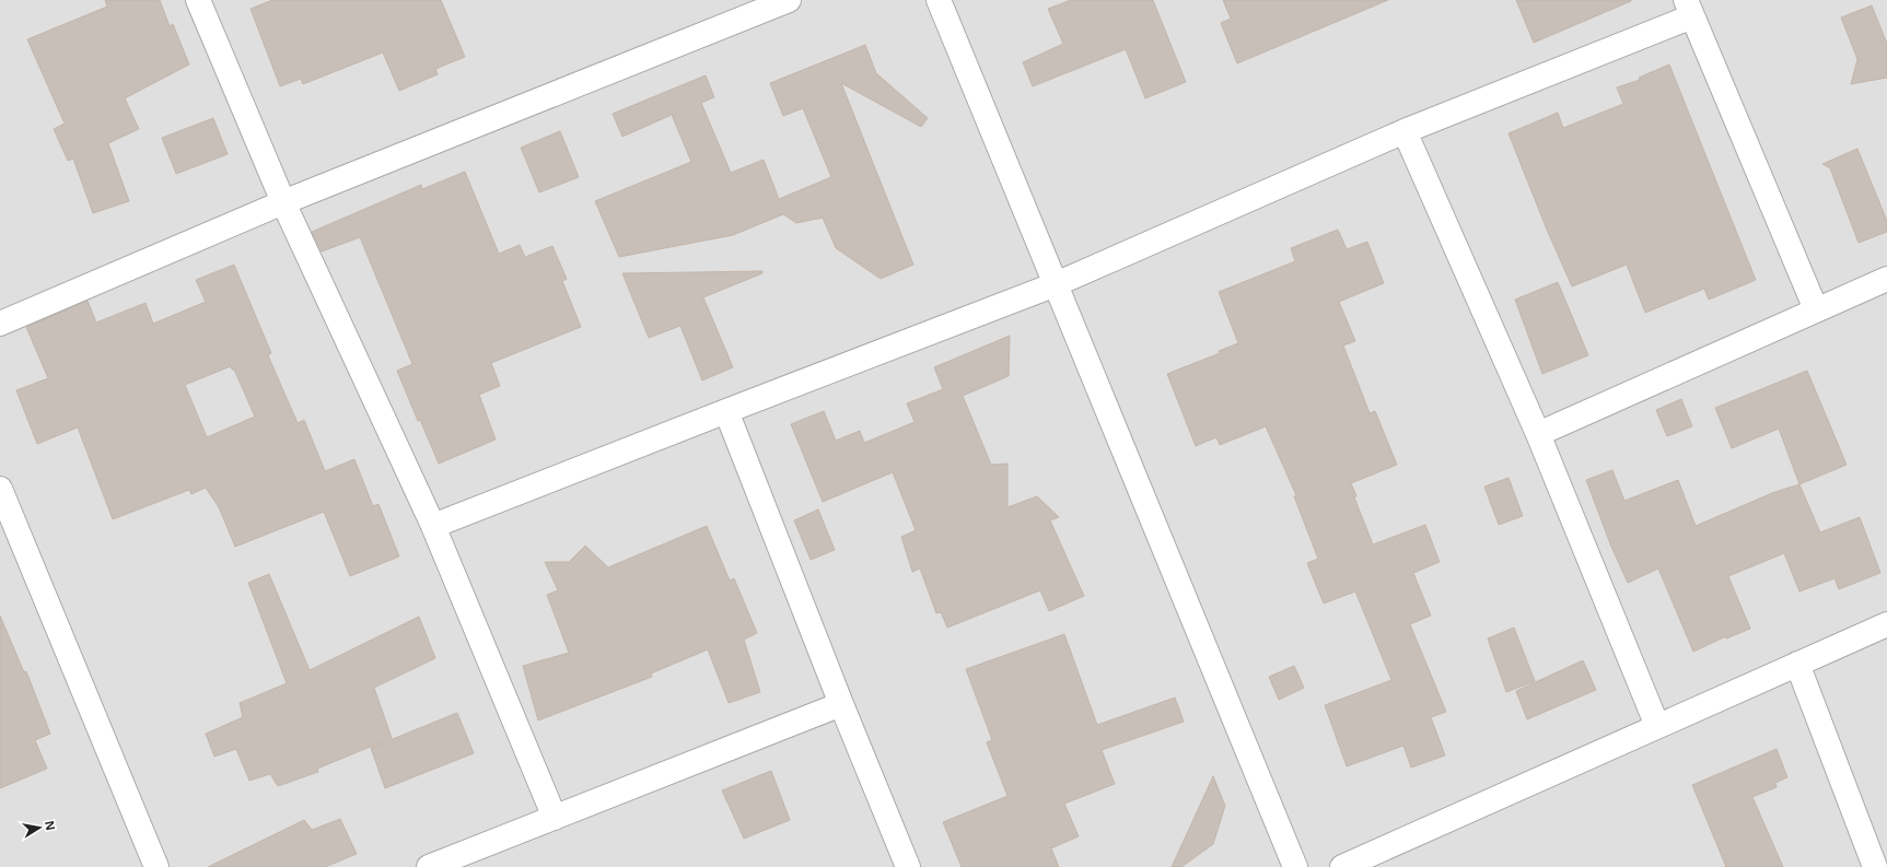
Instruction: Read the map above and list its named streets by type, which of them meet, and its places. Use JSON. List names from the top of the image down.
{
  "north": "right"
}
